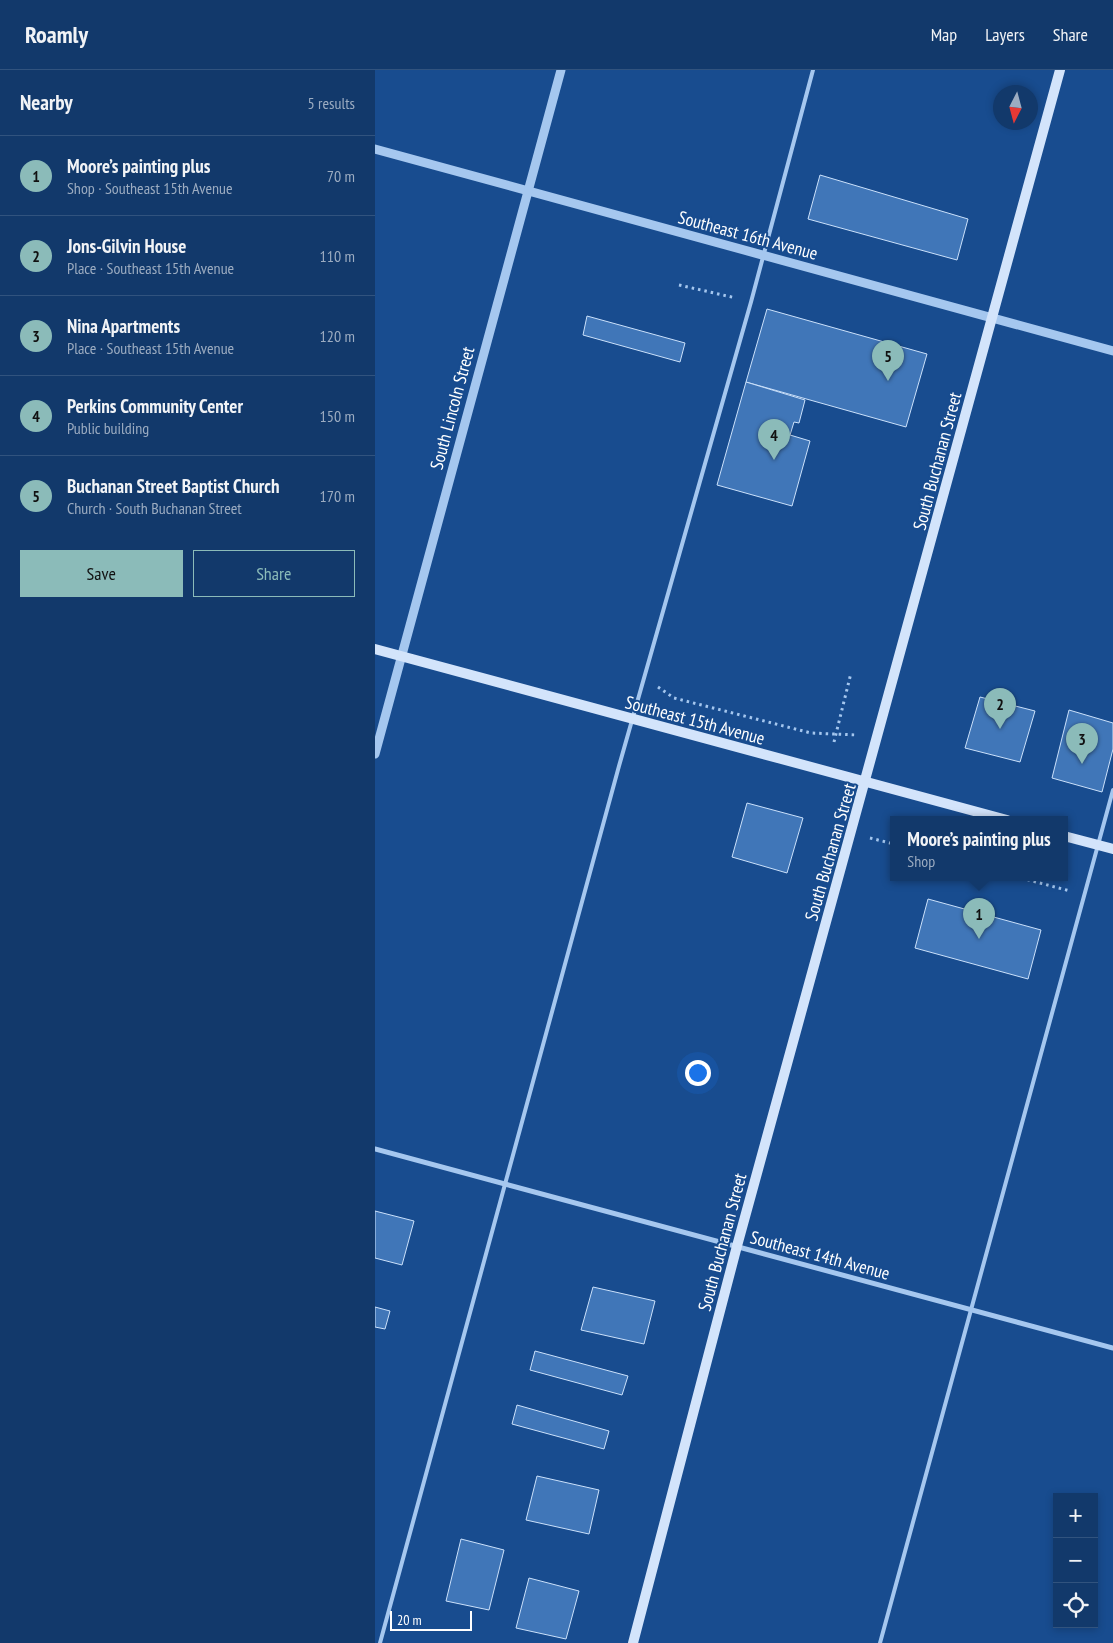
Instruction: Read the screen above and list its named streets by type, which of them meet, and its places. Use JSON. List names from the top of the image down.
{
  "streets": {
    "main road": ["South Buchanan Street", "Southeast 15th Avenue"],
    "street": ["Southeast 16th Avenue", "South Lincoln Street", "Southeast 14th Avenue"]
  },
  "crossings": [
    ["Southeast 16th Avenue", "South Lincoln Street"],
    ["Southeast 16th Avenue", "South Buchanan Street"],
    ["South Lincoln Street", "Southeast 15th Avenue"],
    ["South Buchanan Street", "Southeast 15th Avenue"],
    ["South Buchanan Street", "Southeast 14th Avenue"]
  ],
  "scale_bar": "20 m",
  "north": "bottom",
  "page": {
    "header": "Roamly",
    "nav": ["Map", "Layers", "Share"],
    "heading": ["Nearby", "5 results"],
    "list": [
      {
        "mark": "1",
        "name": "Moore’s painting plus",
        "note": "Shop · Southeast 15th Avenue",
        "value": "70 m"
      },
      {
        "mark": "2",
        "name": "Jons-Gilvin House",
        "note": "Place · Southeast 15th Avenue",
        "value": "110 m"
      },
      {
        "mark": "3",
        "name": "Nina Apartments",
        "note": "Place · Southeast 15th Avenue",
        "value": "120 m"
      },
      {
        "mark": "4",
        "name": "Perkins Community Center",
        "note": "Public building",
        "value": "150 m"
      },
      {
        "mark": "5",
        "name": "Buchanan Street Baptist Church",
        "note": "Church · South Buchanan Street",
        "value": "170 m"
      }
    ],
    "pins": [
      "5",
      "4",
      "2",
      "3",
      "1"
    ],
    "buttons": ["Save", "Share"],
    "popup": ["Moore’s painting plus", "Shop"],
    "map_buttons": ["+", "−"],
    "scale": "20 m"
  }
}
